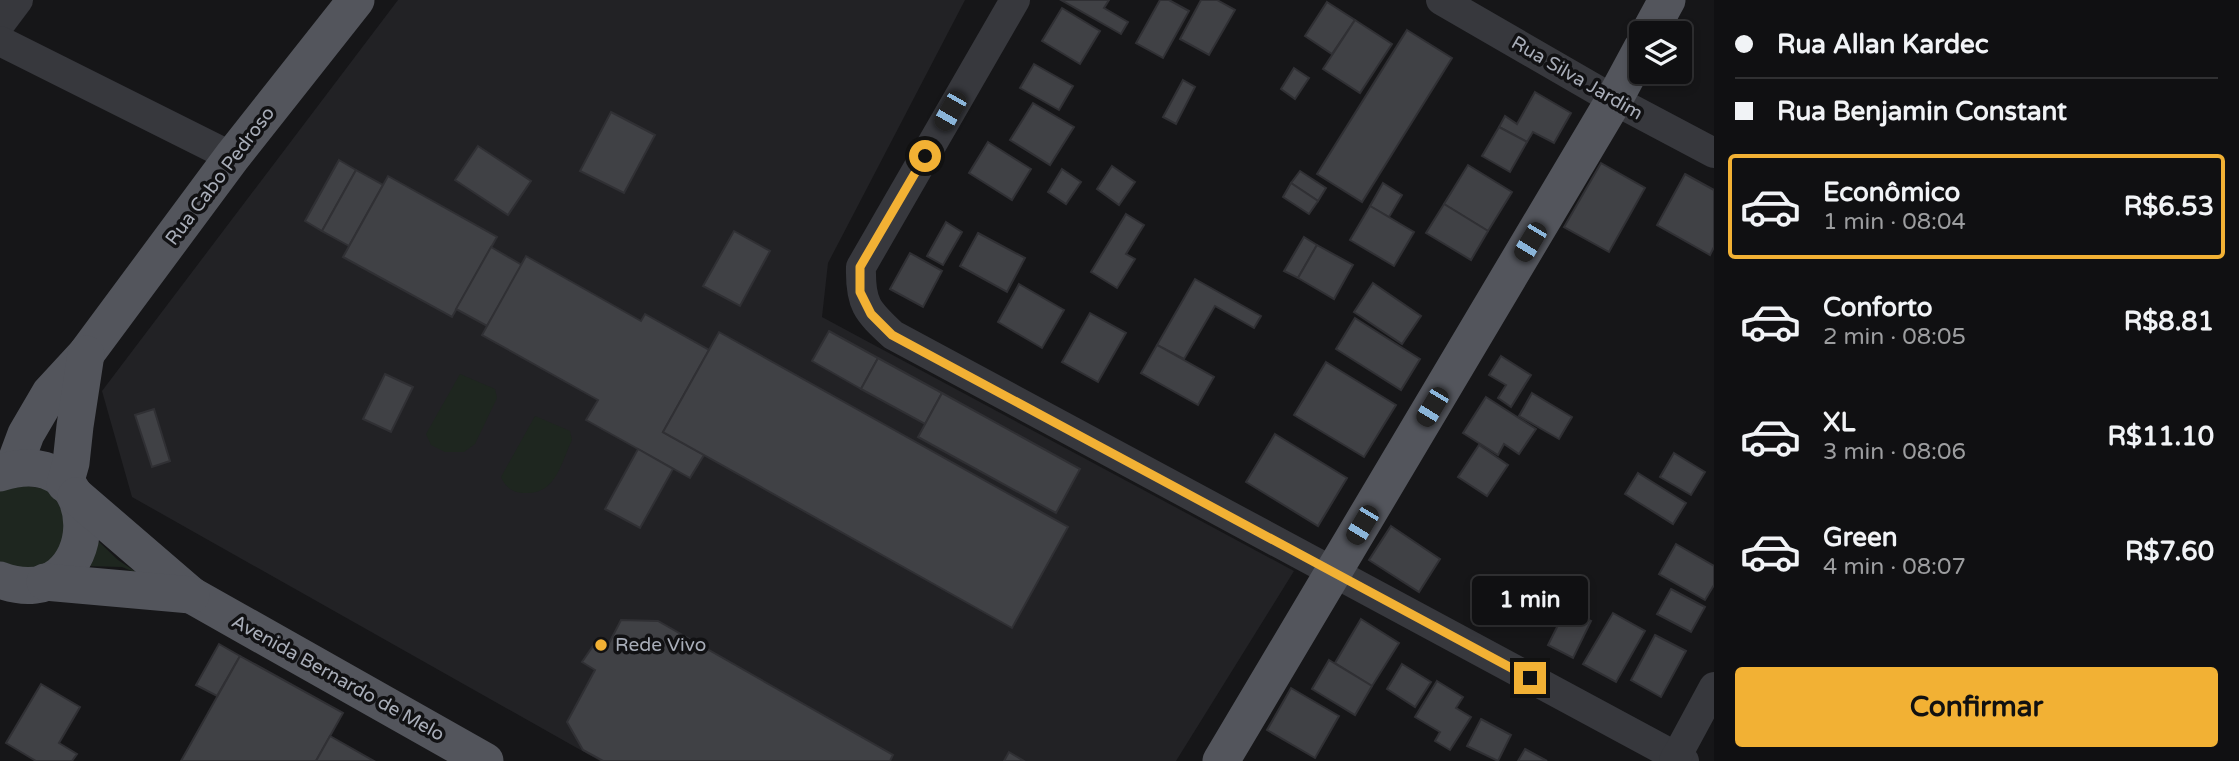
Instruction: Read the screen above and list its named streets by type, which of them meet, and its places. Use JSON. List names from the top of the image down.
{
  "streets": {
    "main road": ["Rua Cabo Pedroso", "Avenida Bernardo de Melo"],
    "street": ["Rua Silva Jardim"]
  },
  "places": ["Rede Vivo"],
  "page": {
    "banner": ["Rua Allan Kardec", "Rua Benjamin Constant"],
    "list": [
      {
        "name": "Econômico",
        "note": "1 min · 08:04",
        "value": "R$6.53"
      },
      {
        "name": "Conforto",
        "note": "2 min · 08:05",
        "value": "R$8.81"
      },
      {
        "name": "XL",
        "note": "3 min · 08:06",
        "value": "R$11.10"
      },
      {
        "name": "Green",
        "note": "4 min · 08:07",
        "value": "R$7.60"
      }
    ],
    "bubble": "1 min",
    "buttons": "Confirmar"
  }
}
